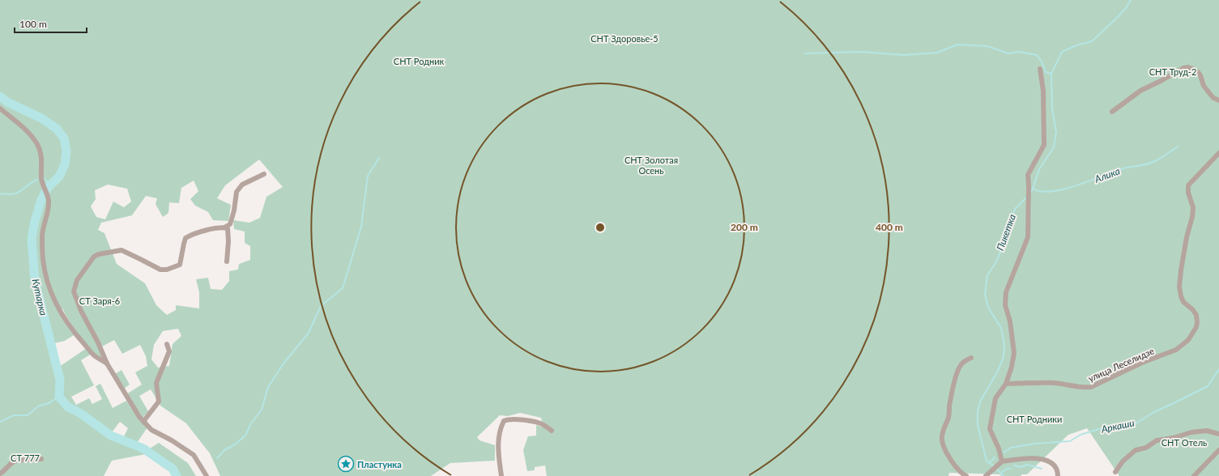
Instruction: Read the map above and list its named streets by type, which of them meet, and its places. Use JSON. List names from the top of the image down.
{
  "streets": {
    "street": ["улица Леселидзе"]
  },
  "water": [
    "Алика",
    "Пикетка",
    "Кутарка",
    "Аркаши"
  ],
  "parks": [
    "СНТ Здоровье-5",
    "СНТ Родник",
    "СНТ Труд-2",
    "СНТ Золотая Осень",
    "СТ Заря-6",
    "СНТ Родники",
    "СНТ Отель",
    "СТ 777"
  ],
  "places": {
    "place": ["Пластунка"]
  },
  "scale_bar": "100 m",
  "rings": ["200 m", "400 m"]
}
